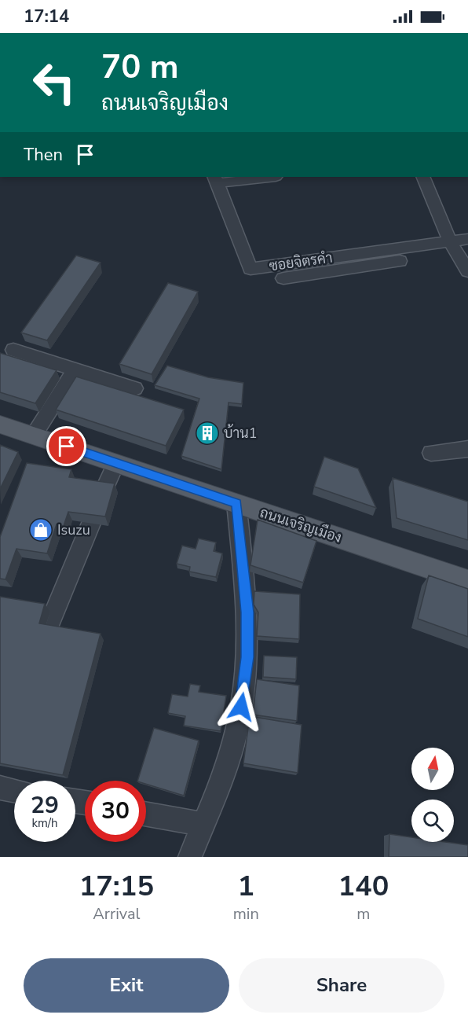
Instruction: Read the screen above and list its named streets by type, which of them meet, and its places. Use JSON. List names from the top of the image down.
{
  "streets": {
    "main road": ["ถนนเจริญเมือง"],
    "street": ["ซอยจิตรคำ"]
  },
  "places": {
    "building": ["บ้าน1"],
    "shop": ["Isuzu"]
  },
  "north": "top",
  "page": {
    "status": "17:14",
    "turn": ["70 m", "ถนนเจริญเมือง"],
    "then": "Then",
    "speed": "29 km/h",
    "limit": "30",
    "eta": [
      "17:15",
      "Arrival",
      "1",
      "min",
      "140",
      "m"
    ],
    "buttons": ["Exit", "Share"]
  }
}
